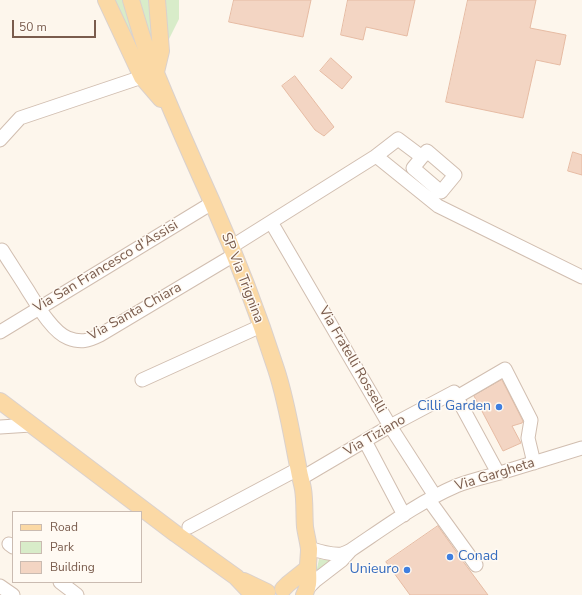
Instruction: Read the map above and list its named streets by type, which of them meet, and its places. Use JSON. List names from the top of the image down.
{
  "streets": {
    "main road": ["SP Via Trignina"],
    "street": [
      "Via San Francesco d'Assisi",
      "Via Santa Chiara",
      "Via Fratelli Rosselli",
      "Via Tiziano",
      "Via Gargheta"
    ]
  },
  "crossings": [
    ["Via San Francesco d'Assisi", "SP Via Trignina"],
    ["Via San Francesco d'Assisi", "Via Santa Chiara"],
    ["SP Via Trignina", "Via Santa Chiara"],
    ["SP Via Trignina", "Via Tiziano"],
    ["Via Santa Chiara", "Via Fratelli Rosselli"],
    ["Via Fratelli Rosselli", "Via Tiziano"],
    ["Via Fratelli Rosselli", "Via Gargheta"]
  ],
  "places": ["Cilli Garden", "Conad", "Unieuro"],
  "legend": ["Road", "Park", "Building"],
  "scale_bar": "50 m"
}
